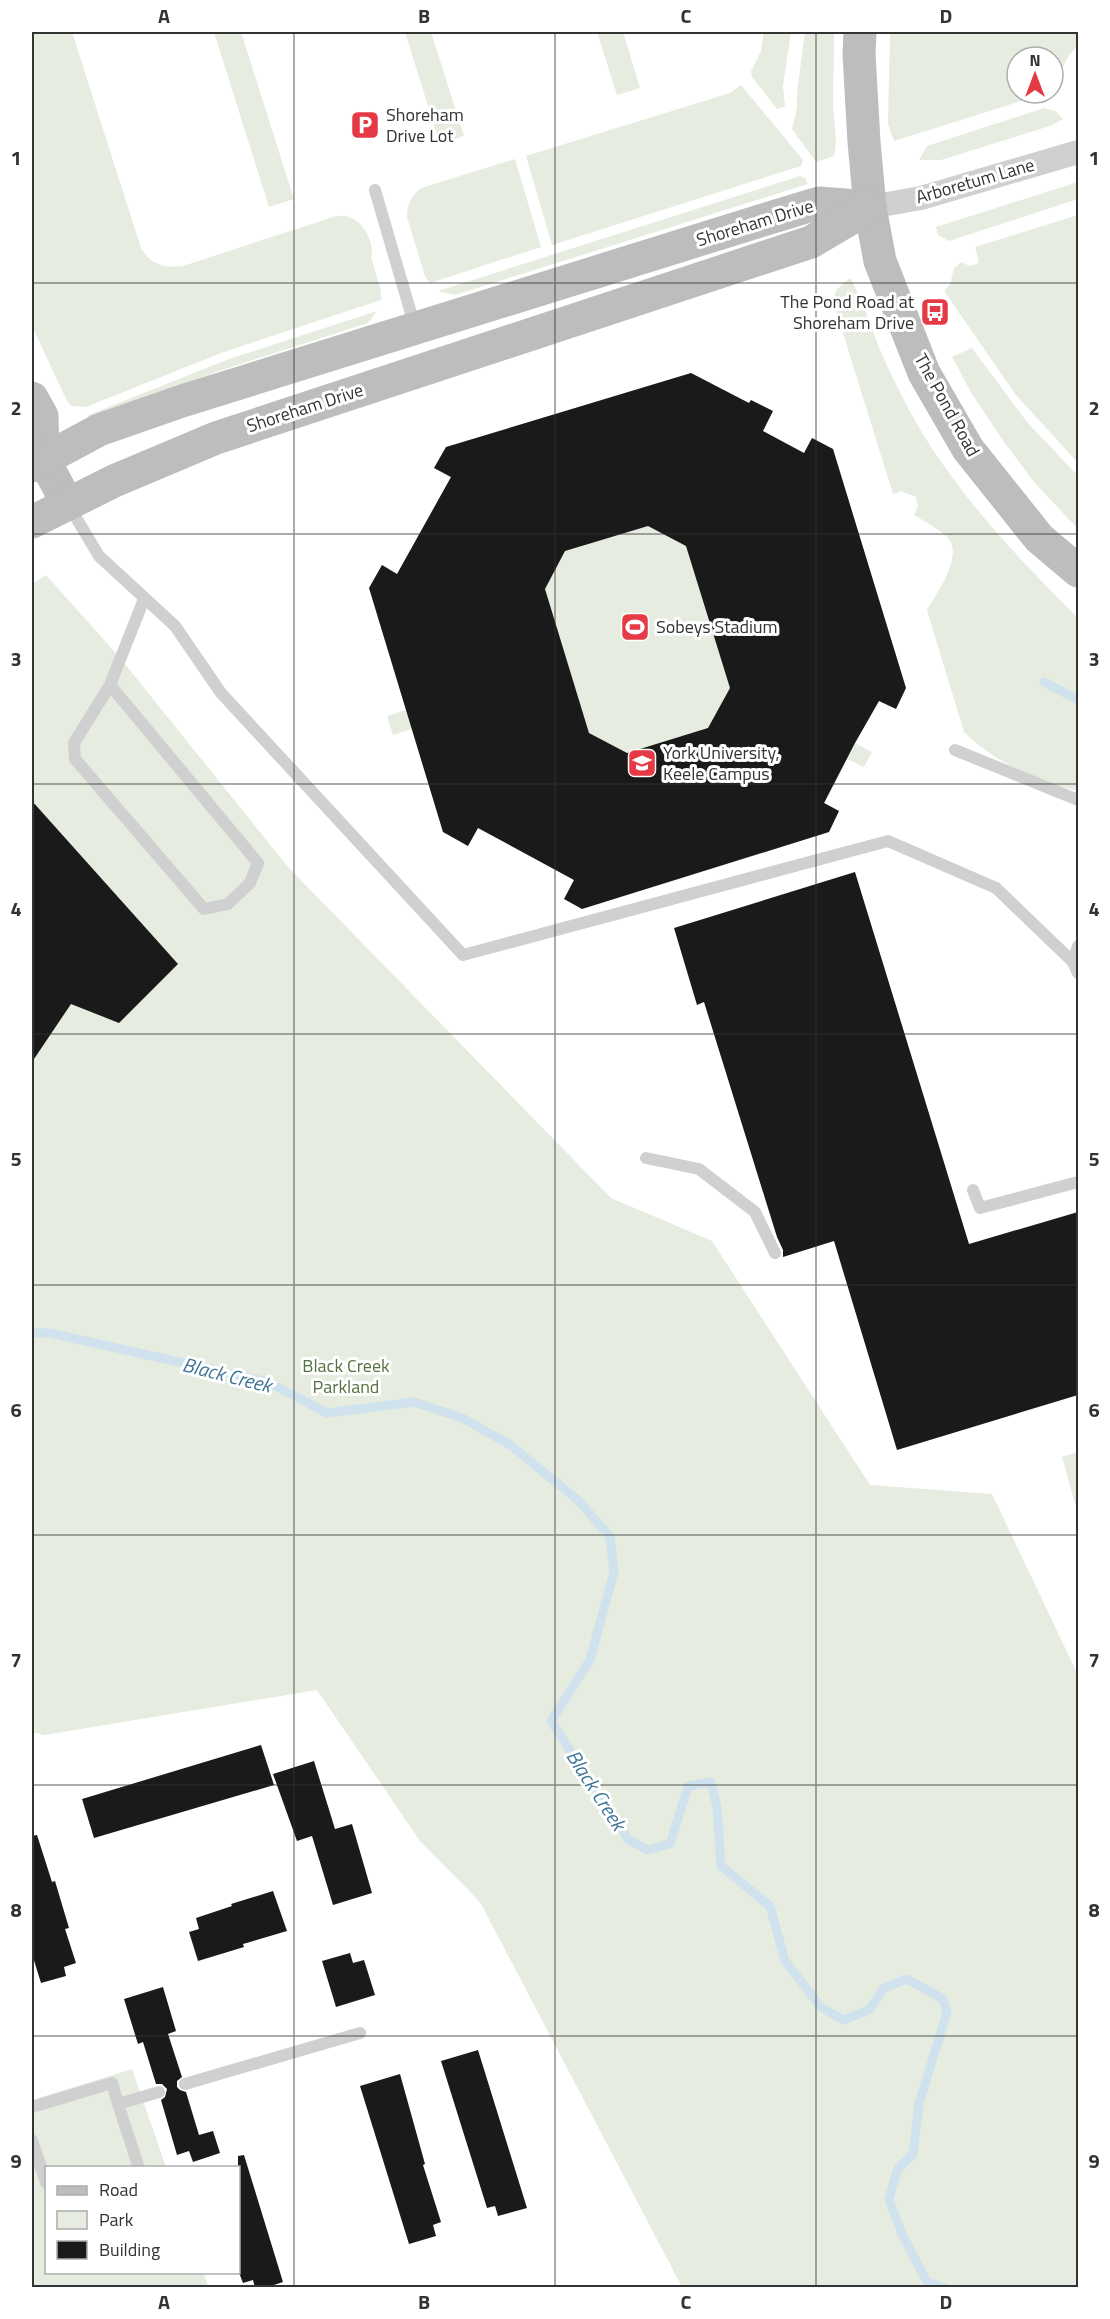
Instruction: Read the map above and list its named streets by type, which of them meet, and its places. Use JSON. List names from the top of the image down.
{
  "streets": {
    "street": ["Arboretum Lane", "Shoreham Drive", "The Pond Road"]
  },
  "crossings": [
    ["Arboretum Lane", "Shoreham Drive"],
    ["Arboretum Lane", "The Pond Road"],
    ["Shoreham Drive", "The Pond Road"]
  ],
  "water": ["Black Creek"],
  "parks": ["Black Creek Parkland"],
  "places": {
    "parking": ["Shoreham Drive Lot"],
    "bus stop": ["The Pond Road at Shoreham Drive"],
    "sports": ["Sobeys Stadium"],
    "school or university": ["York University, Keele Campus"]
  },
  "legend": ["Road", "Park", "Building"],
  "north": "top",
  "grid": {
    "columns": [
      "A",
      "B",
      "C",
      "D"
    ],
    "rows": [
      "1",
      "2",
      "3",
      "4",
      "5",
      "6",
      "7",
      "8",
      "9"
    ]
  }
}
